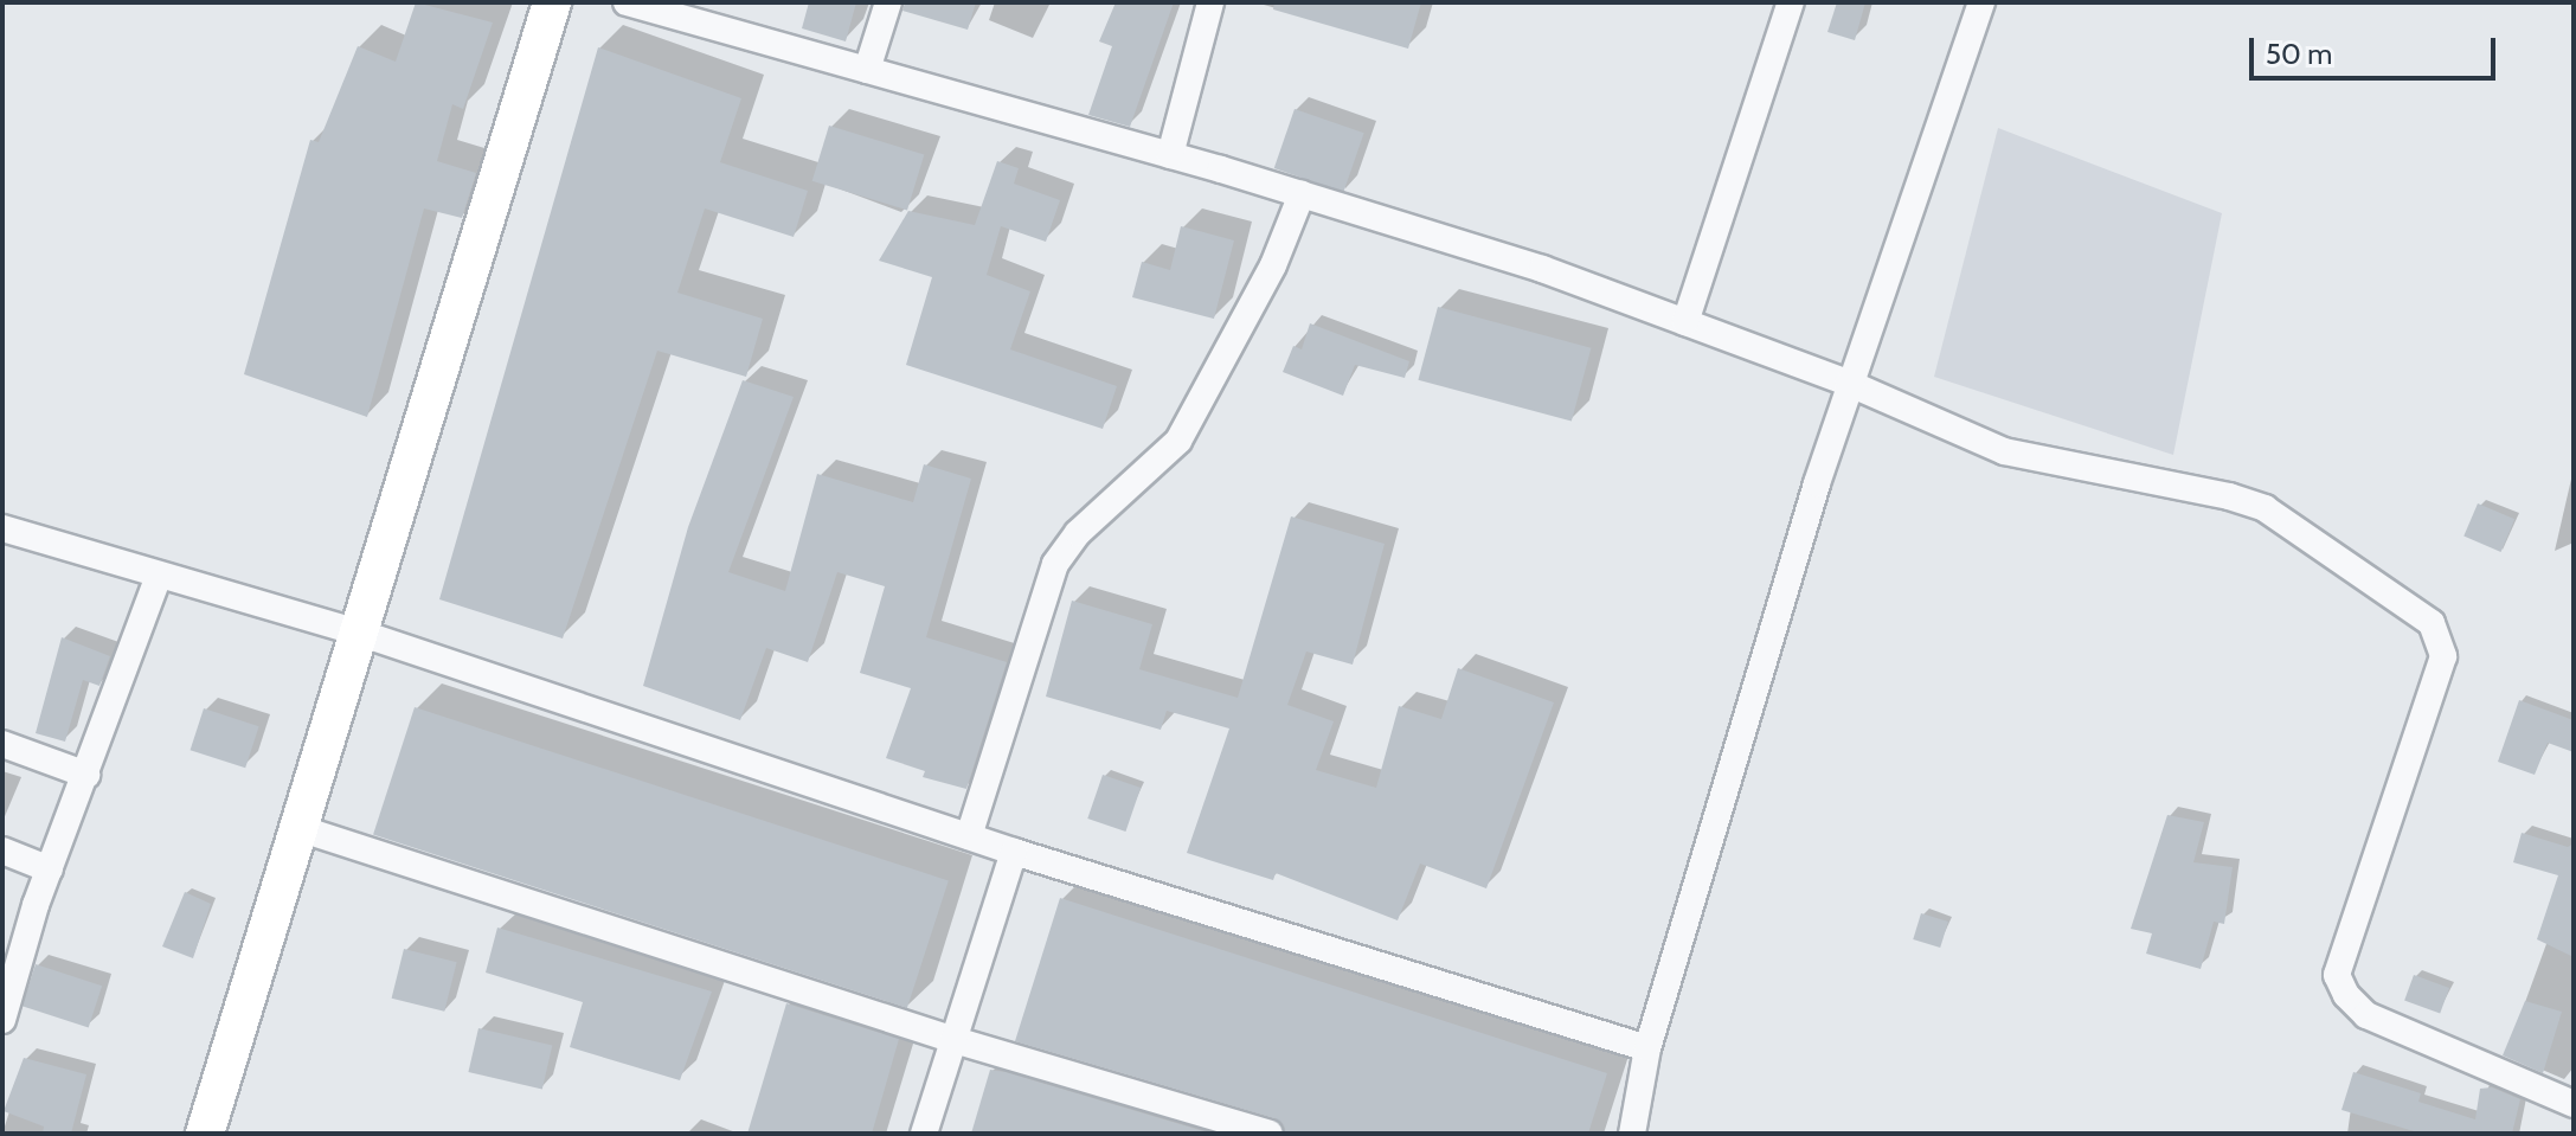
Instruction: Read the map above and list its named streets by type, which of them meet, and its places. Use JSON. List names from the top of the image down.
{
  "scale_bar": "50 m"
}
